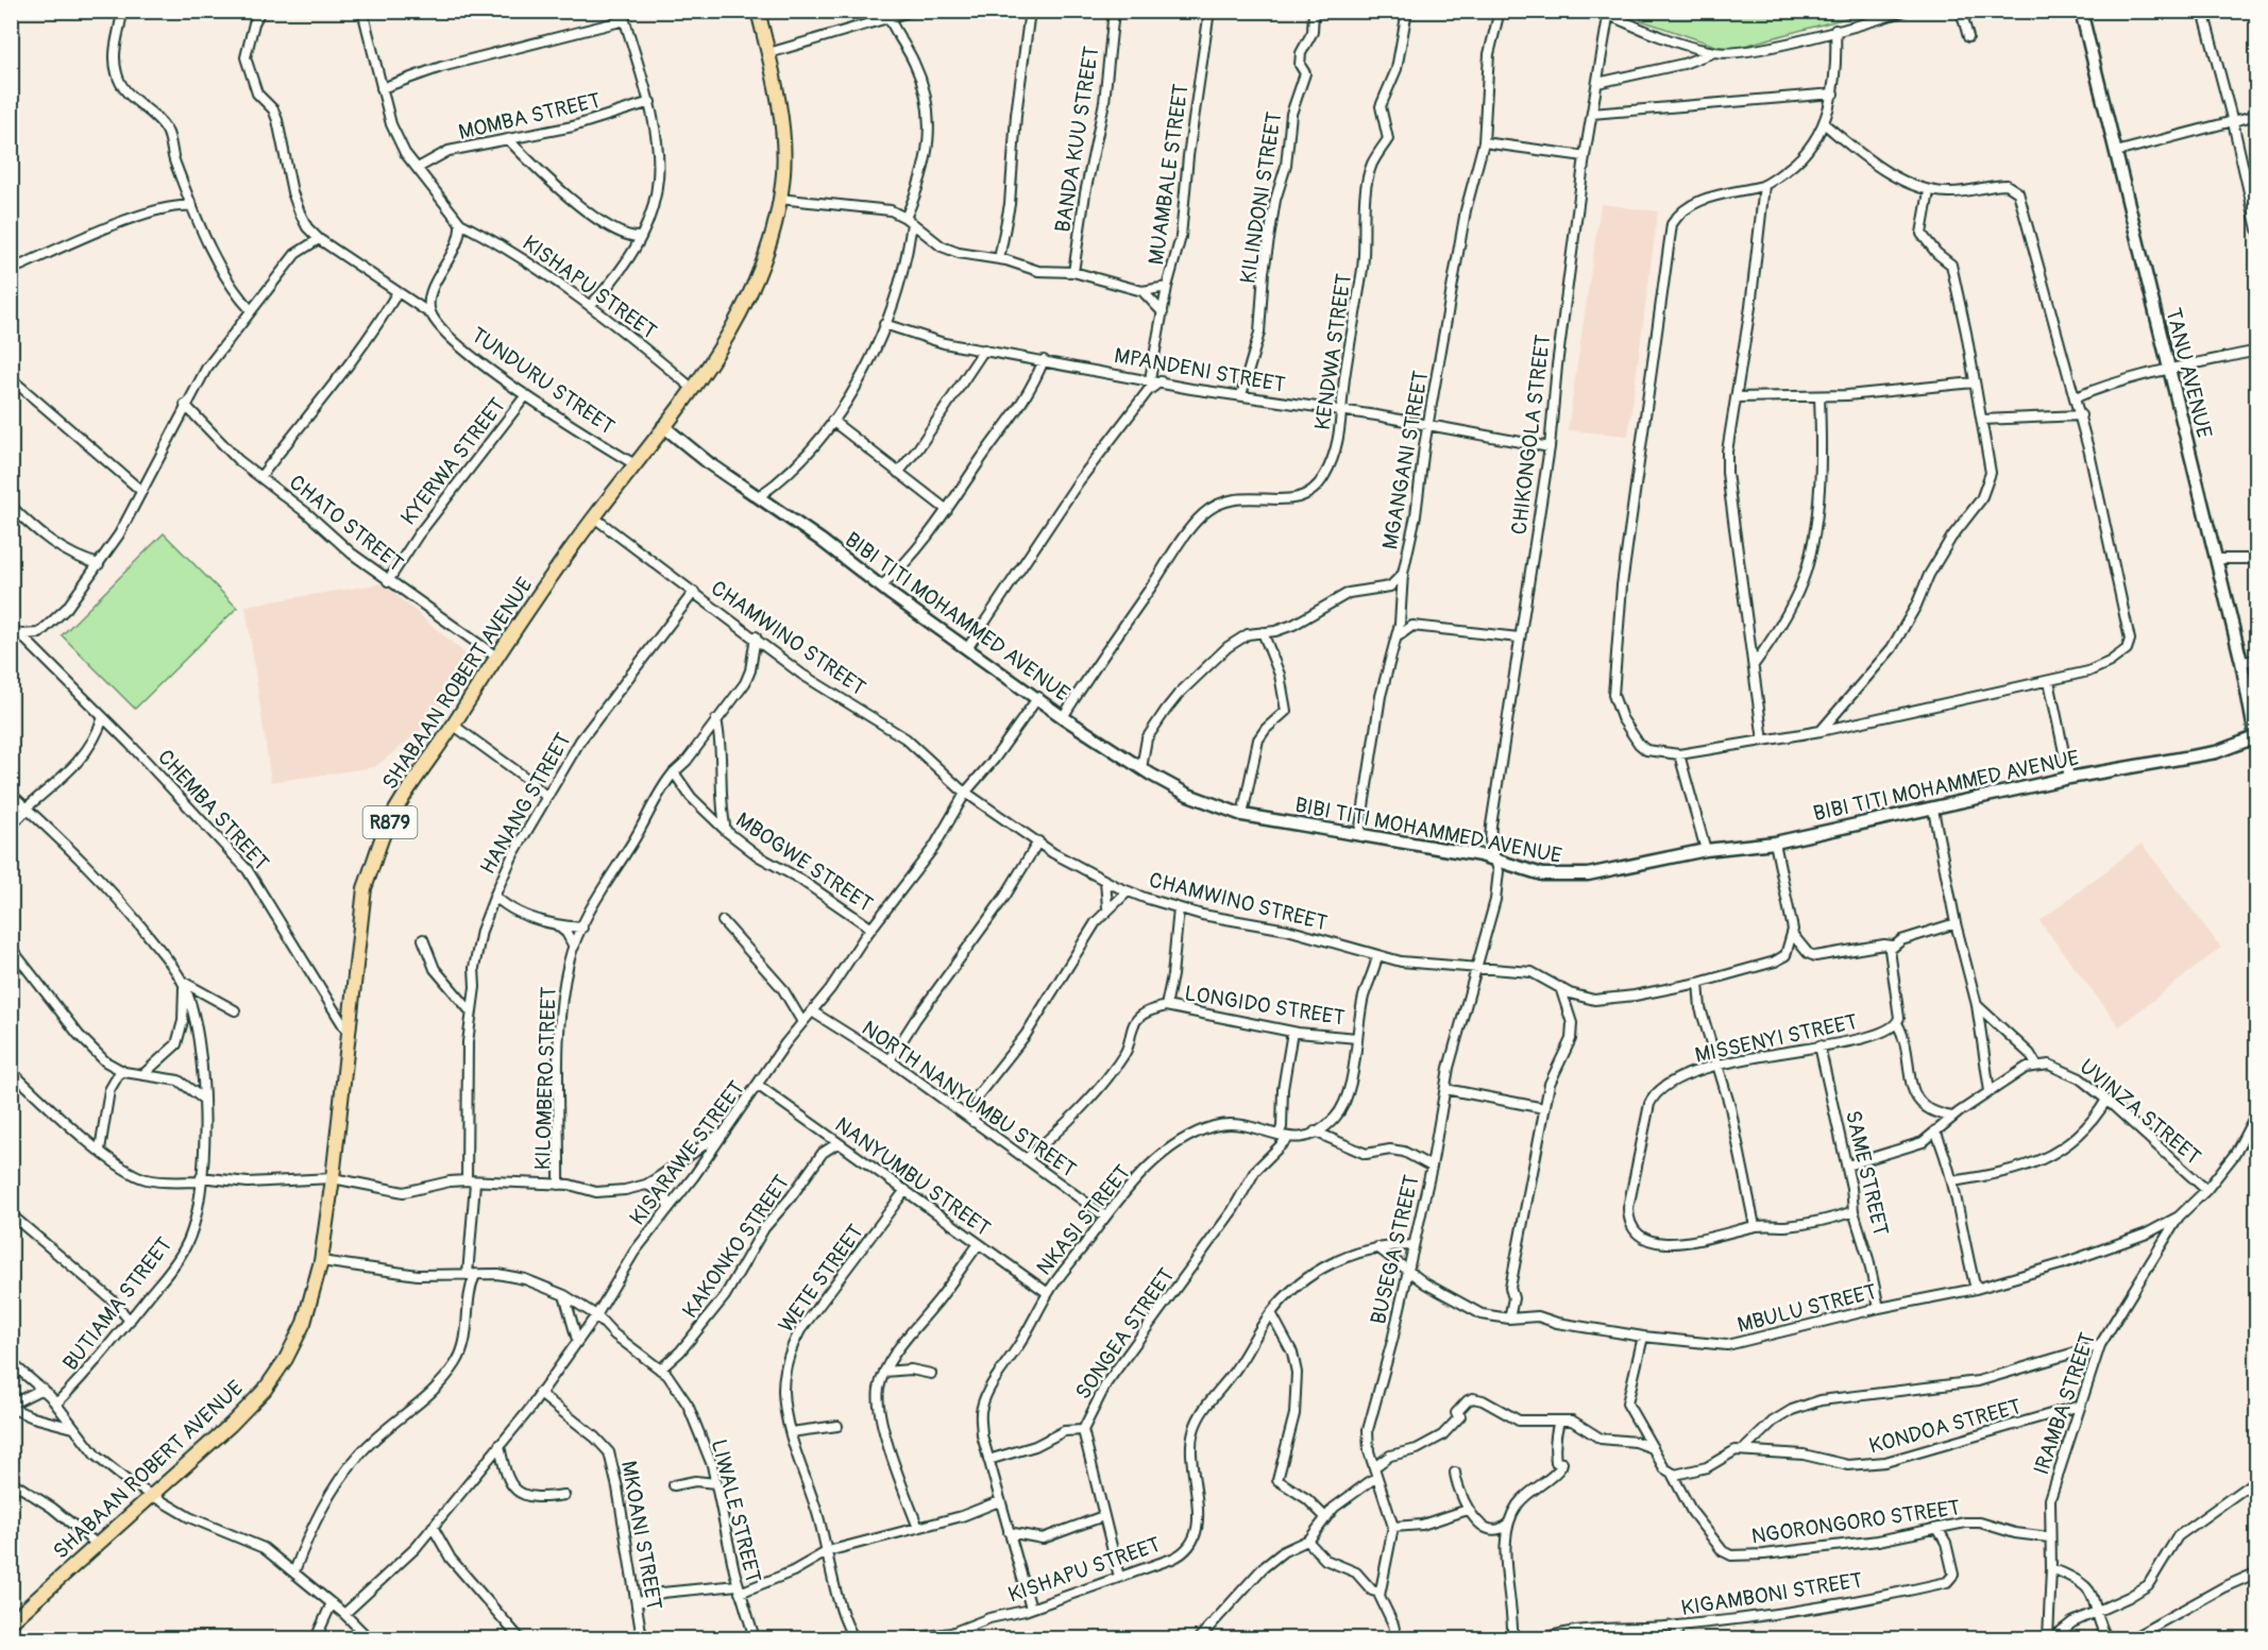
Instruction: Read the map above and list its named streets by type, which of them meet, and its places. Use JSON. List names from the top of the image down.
{
  "streets": {
    "main road": ["SHABAAN ROBERT AVENUE", "R879"],
    "street": [
      "MOMBA STREET",
      "BANDA KUU STREET",
      "MUAMBALE STREET",
      "KILINDONI STREET",
      "KISHAPU STREET",
      "KENDWA STREET",
      "MPANDENI STREET",
      "TANU AVENUE",
      "TUNDURU STREET",
      "CHIKONGOLA STREET",
      "MGANGANI STREET",
      "KYERWA STREET",
      "CHATO STREET",
      "BIBI TITI MOHAMMED AVENUE",
      "CHAMWINO STREET",
      "HANANG STREET",
      "CHEMBA STREET",
      "MBOGWE STREET",
      "LONGIDO STREET",
      "MISSENYI STREET",
      "KILOMBERO STREET",
      "NORTH NANYUMBU STREET",
      "UVINZA STREET",
      "KISARAWE STREET",
      "SAME STREET",
      "NANYUMBU STREET",
      "NKASI STREET",
      "KAKONKO STREET",
      "BUSEGA STREET",
      "WETE STREET",
      "BUTIAMA STREET",
      "MBULU STREET",
      "SONGEA STREET",
      "IRAMBA STREET",
      "KONDOA STREET",
      "LIWALE STREET",
      "NGORONGORO STREET",
      "MKOANI STREET",
      "KIGAMBONI STREET"
    ]
  },
  "crossings": [
    ["MUAMBALE STREET", "MPANDENI STREET"],
    ["KILINDONI STREET", "MPANDENI STREET"],
    ["KISHAPU STREET", "SHABAAN ROBERT AVENUE"],
    ["KISHAPU STREET", "NKASI STREET"],
    ["KISHAPU STREET", "BUSEGA STREET"],
    ["KISHAPU STREET", "MBULU STREET"],
    ["KISHAPU STREET", "SONGEA STREET"],
    ["KENDWA STREET", "MPANDENI STREET"],
    ["KENDWA STREET", "BIBI TITI MOHAMMED AVENUE"],
    ["MPANDENI STREET", "CHIKONGOLA STREET"],
    ["MPANDENI STREET", "MGANGANI STREET"],
    ["TANU AVENUE", "BIBI TITI MOHAMMED AVENUE"],
    ["TUNDURU STREET", "KYERWA STREET"],
    ["TUNDURU STREET", "SHABAAN ROBERT AVENUE"],
    ["CHIKONGOLA STREET", "BIBI TITI MOHAMMED AVENUE"],
    ["CHIKONGOLA STREET", "BUSEGA STREET"],
    ["MGANGANI STREET", "BIBI TITI MOHAMMED AVENUE"],
    ["KYERWA STREET", "CHATO STREET"],
    ["CHATO STREET", "SHABAAN ROBERT AVENUE"],
    ["BIBI TITI MOHAMMED AVENUE", "SHABAAN ROBERT AVENUE"],
    ["BIBI TITI MOHAMMED AVENUE", "KISARAWE STREET"],
    ["BIBI TITI MOHAMMED AVENUE", "BUSEGA STREET"],
    ["CHAMWINO STREET", "SHABAAN ROBERT AVENUE"],
    ["CHAMWINO STREET", "HANANG STREET"],
    ["CHAMWINO STREET", "KISARAWE STREET"],
    ["CHAMWINO STREET", "BUSEGA STREET"],
    ["SHABAAN ROBERT AVENUE", "CHEMBA STREET"],
    ["MBOGWE STREET", "KILOMBERO STREET"],
    ["MBOGWE STREET", "KISARAWE STREET"],
    ["MISSENYI STREET", "SAME STREET"],
    ["NORTH NANYUMBU STREET", "KISARAWE STREET"],
    ["NORTH NANYUMBU STREET", "NKASI STREET"],
    ["UVINZA STREET", "IRAMBA STREET"],
    ["KISARAWE STREET", "NANYUMBU STREET"],
    ["KISARAWE STREET", "LIWALE STREET"],
    ["KISARAWE STREET", "MKOANI STREET"],
    ["SAME STREET", "MBULU STREET"],
    ["NANYUMBU STREET", "NKASI STREET"],
    ["NANYUMBU STREET", "KAKONKO STREET"],
    ["NANYUMBU STREET", "WETE STREET"],
    ["NKASI STREET", "SONGEA STREET"],
    ["KAKONKO STREET", "LIWALE STREET"],
    ["BUSEGA STREET", "MBULU STREET"],
    ["MBULU STREET", "IRAMBA STREET"],
    ["IRAMBA STREET", "KONDOA STREET"],
    ["IRAMBA STREET", "NGORONGORO STREET"],
    ["KONDOA STREET", "NGORONGORO STREET"],
    ["NGORONGORO STREET", "KIGAMBONI STREET"]
  ]
}
